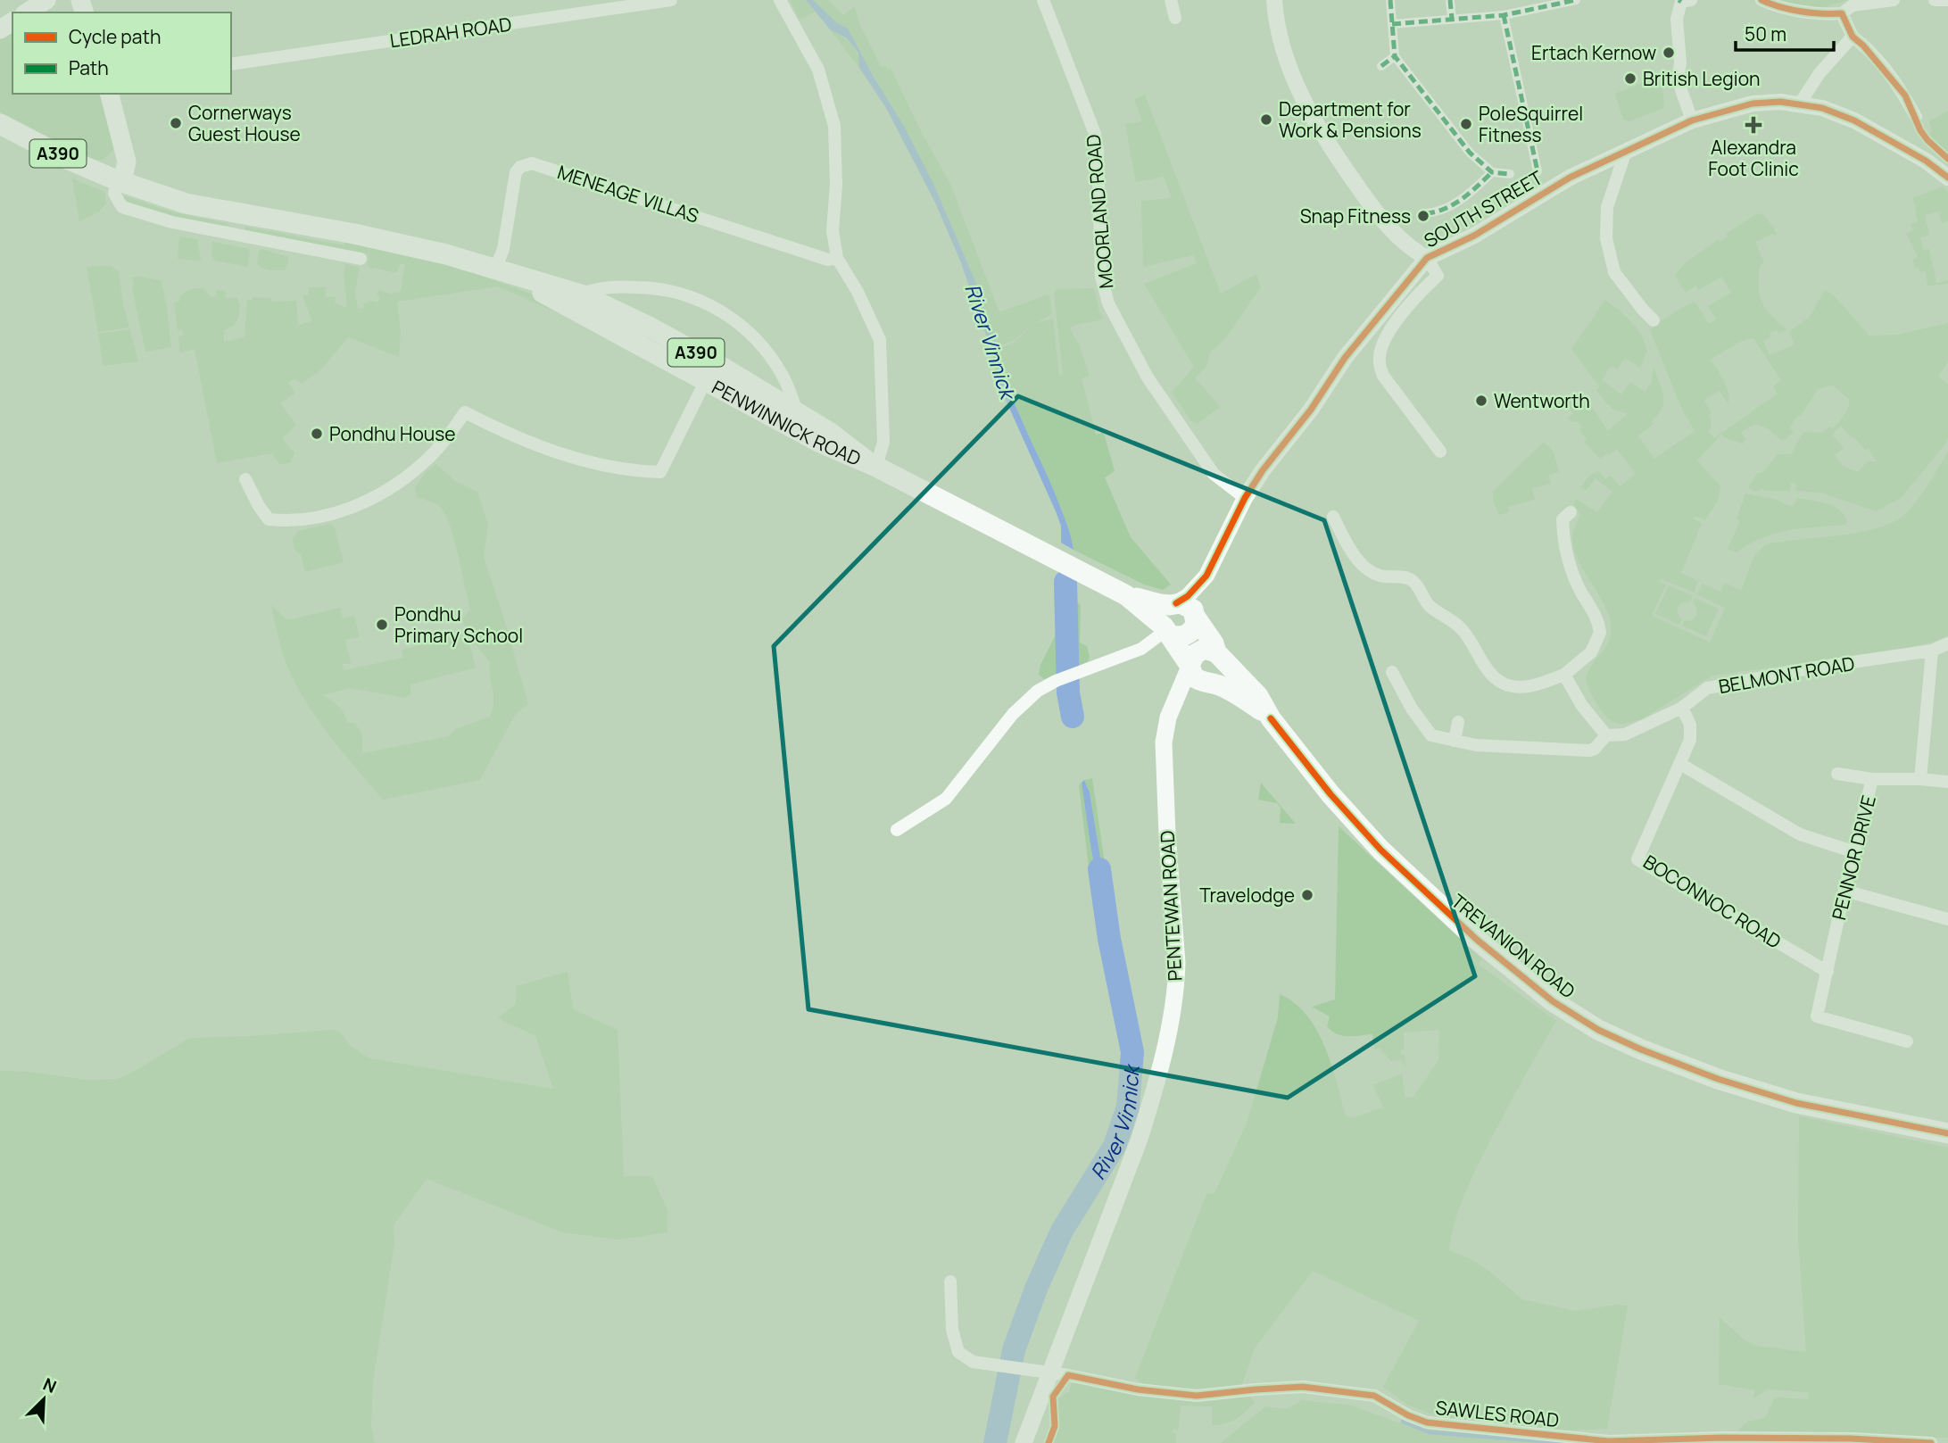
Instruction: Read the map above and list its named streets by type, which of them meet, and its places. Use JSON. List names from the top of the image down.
{
  "streets": {
    "highway": ["A390", "PENWINNICK ROAD", "TREVANION ROAD"],
    "main road": ["PENTEWAN ROAD"],
    "street": [
      "LEDRAH ROAD",
      "MENEAGE VILLAS",
      "SOUTH STREET",
      "MOORLAND ROAD",
      "BELMONT ROAD",
      "PENNOR DRIVE",
      "BOCONNOC ROAD",
      "SAWLES ROAD"
    ]
  },
  "crossings": [
    ["A390", "SOUTH STREET"],
    ["A390", "PENWINNICK ROAD"],
    ["A390", "PENTEWAN ROAD"],
    ["MENEAGE VILLAS", "PENWINNICK ROAD"],
    ["SOUTH STREET", "MOORLAND ROAD"],
    ["BELMONT ROAD", "BOCONNOC ROAD"],
    ["PENNOR DRIVE", "BOCONNOC ROAD"],
    ["PENTEWAN ROAD", "SAWLES ROAD"]
  ],
  "water": ["River Vinnick"],
  "places": {
    "other": [
      "Ertach Kernow",
      "British Legion",
      "Department for Work & Pensions",
      "Cornerways Guest House",
      "PoleSquirrel Fitness",
      "Snap Fitness",
      "Wentworth",
      "Pondhu House",
      "Pondhu Primary School",
      "Travelodge"
    ],
    "health": ["Alexandra Foot Clinic"]
  },
  "legend": ["Cycle path", "Path"],
  "scale_bar": "50 m",
  "north": "top right"
}
